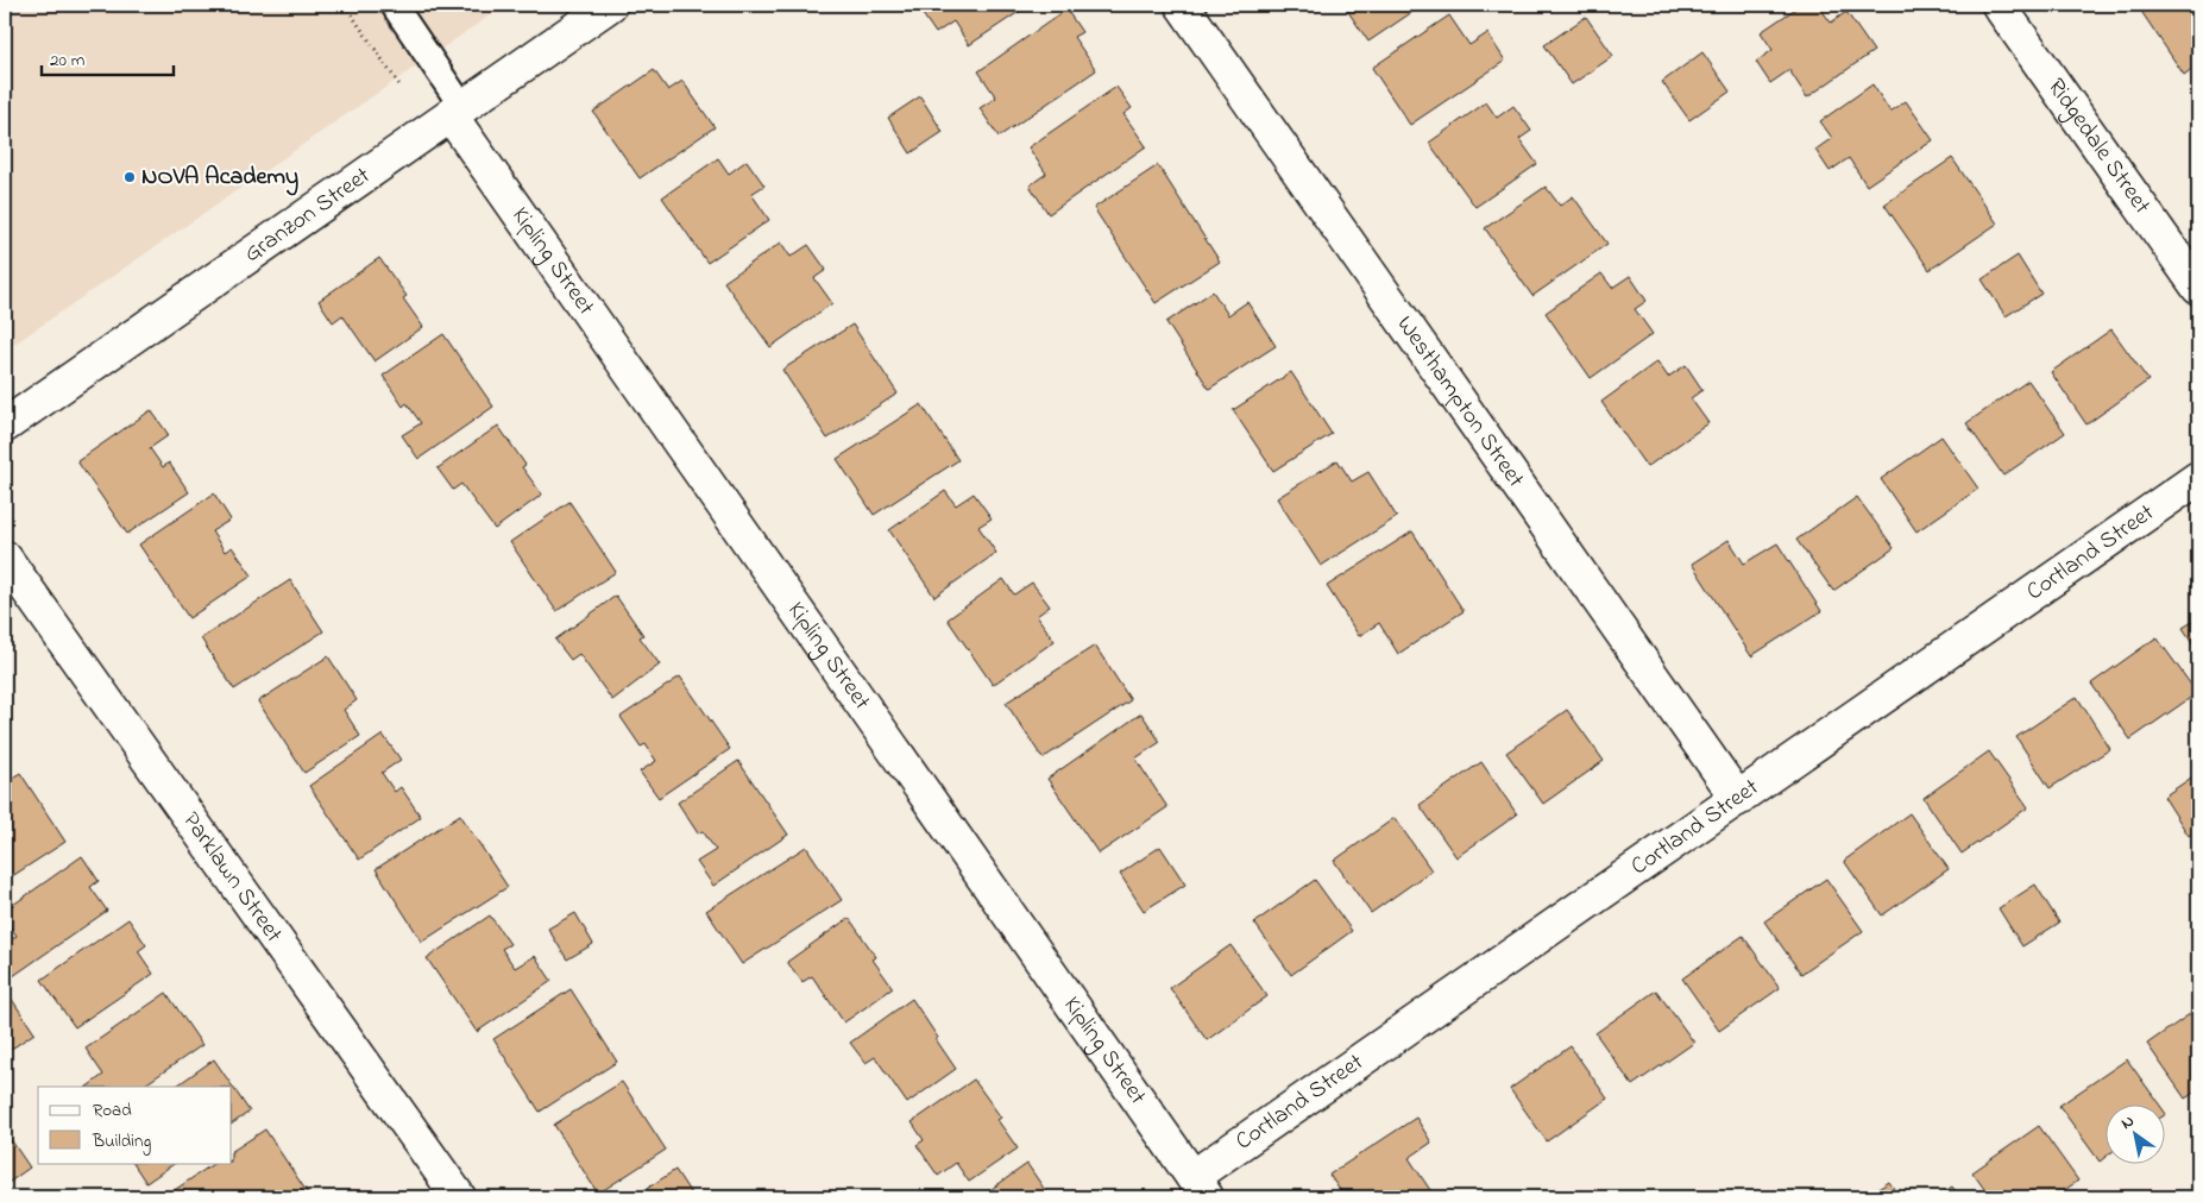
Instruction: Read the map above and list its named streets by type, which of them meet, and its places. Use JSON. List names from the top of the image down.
{
  "streets": {
    "street": [
      "Ridgedale Street",
      "Granzon Street",
      "Kipling Street",
      "Westhampton Street",
      "Cortland Street",
      "Parklawn Street"
    ]
  },
  "crossings": [
    ["Granzon Street", "Kipling Street"],
    ["Kipling Street", "Cortland Street"],
    ["Westhampton Street", "Cortland Street"]
  ],
  "places": ["NOVA Academy"],
  "legend": ["Road", "Building"],
  "scale_bar": "20 m",
  "north": "top left"
}
